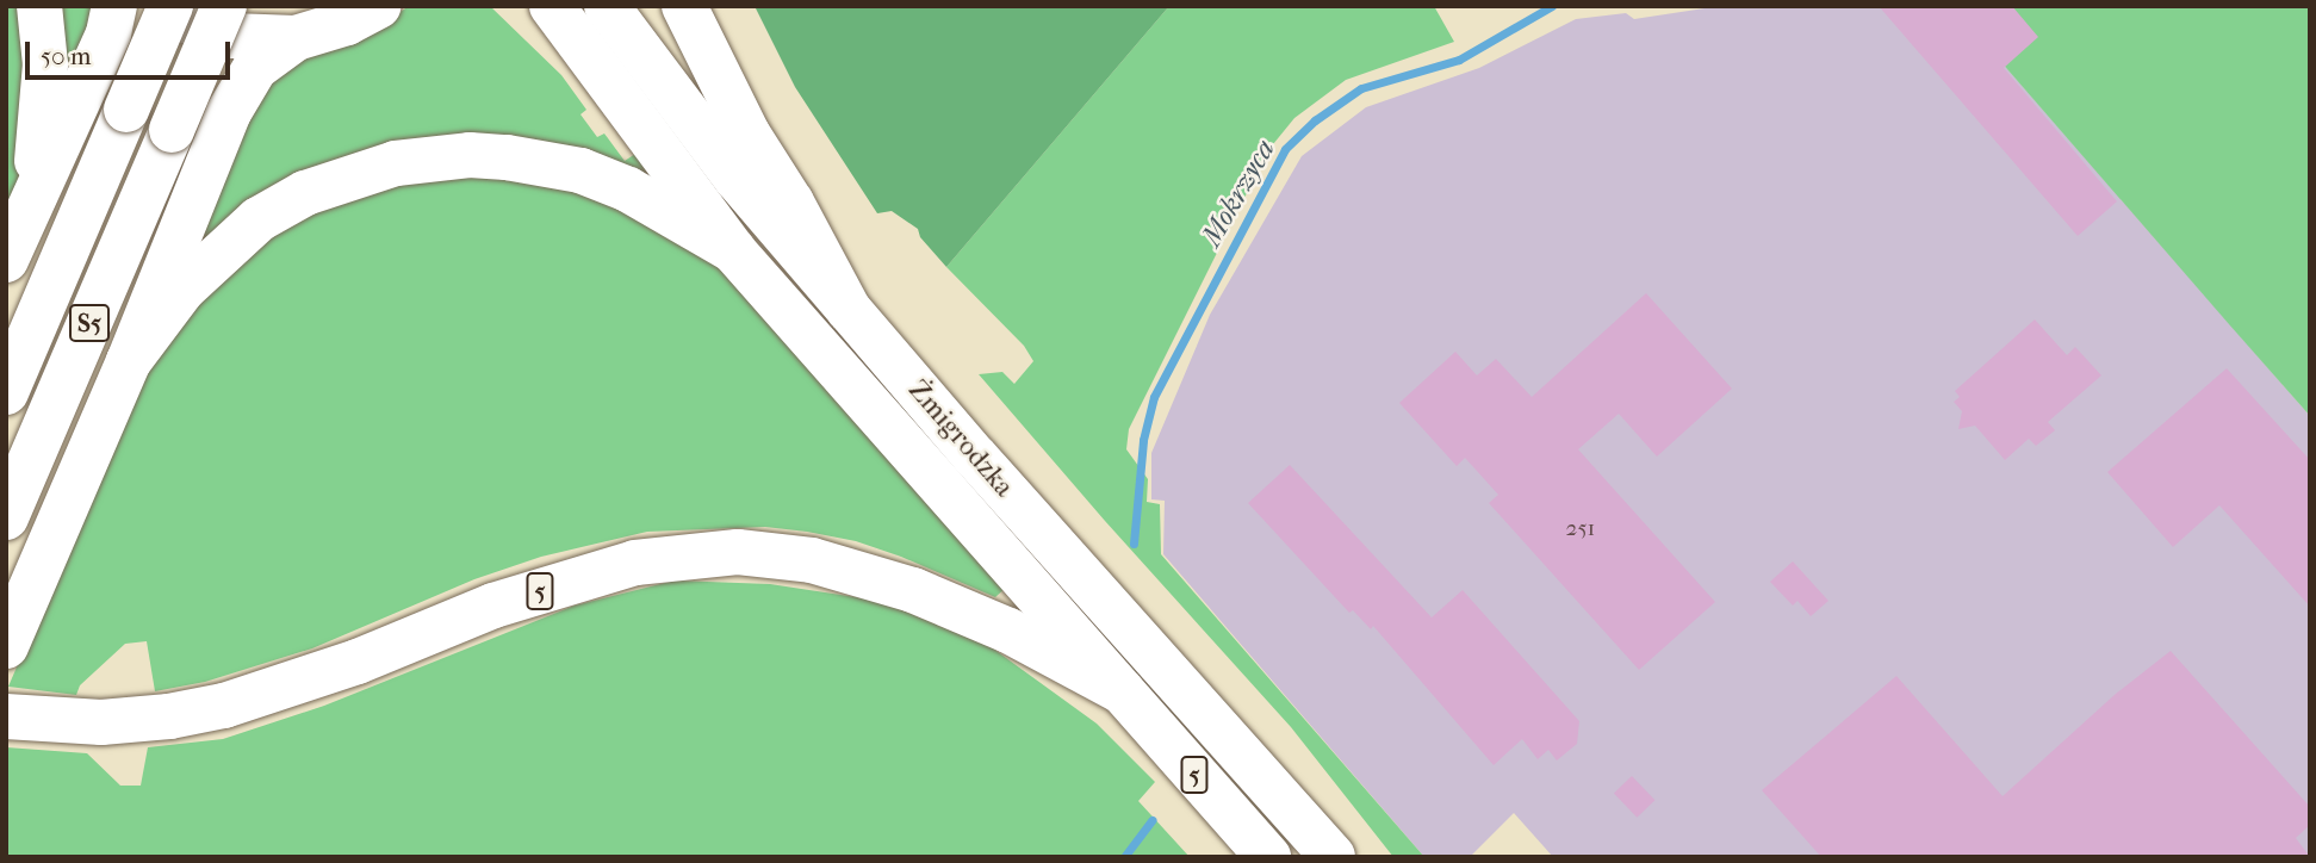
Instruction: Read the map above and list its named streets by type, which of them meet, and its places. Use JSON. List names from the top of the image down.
{
  "streets": {
    "main road": ["S5", "Żmigrodzka", "5"]
  },
  "crossings": [
    ["Żmigrodzka", "5"]
  ],
  "water": ["Mokrzyca"],
  "house_numbers": ["251"],
  "scale_bar": "50 m"
}
